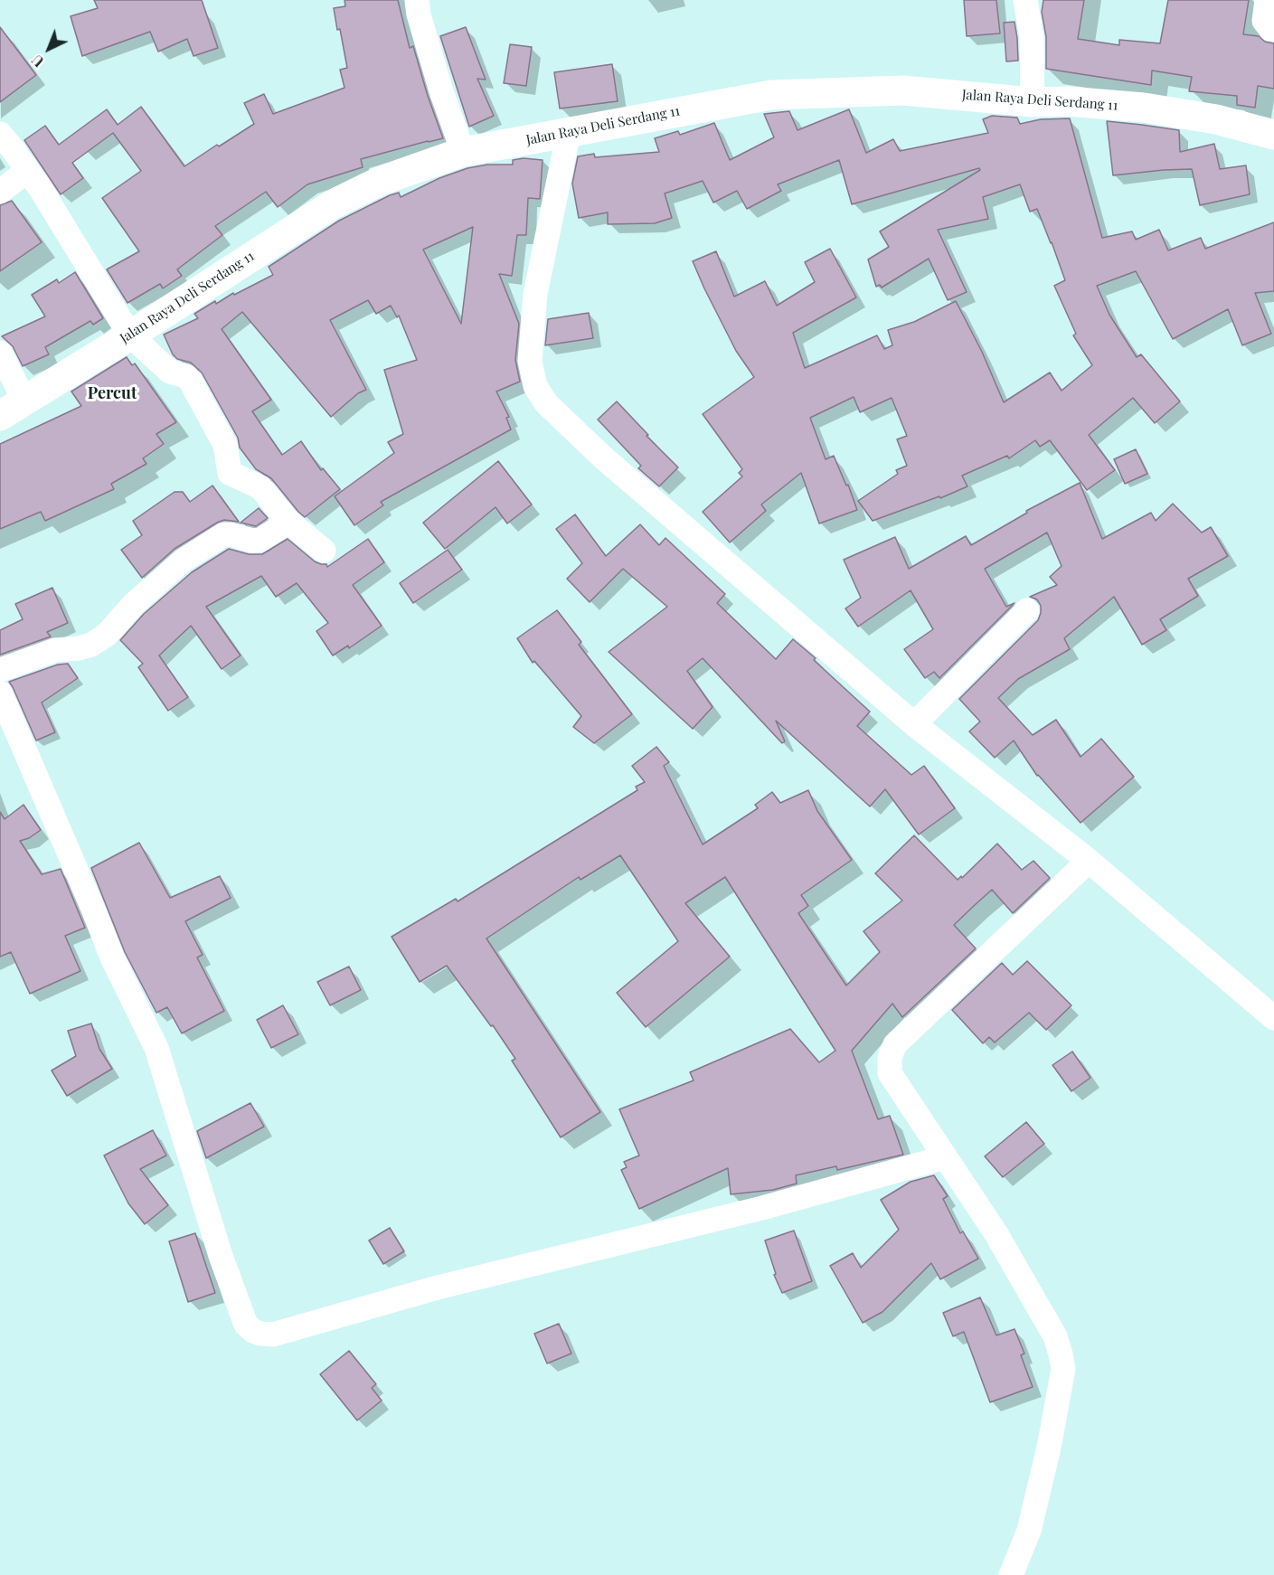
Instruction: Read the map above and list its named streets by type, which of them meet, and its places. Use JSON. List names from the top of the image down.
{
  "streets": {
    "street": ["Jalan Raya Deli Serdang 11"]
  },
  "districts": ["Percut"],
  "north": "bottom left"
}
